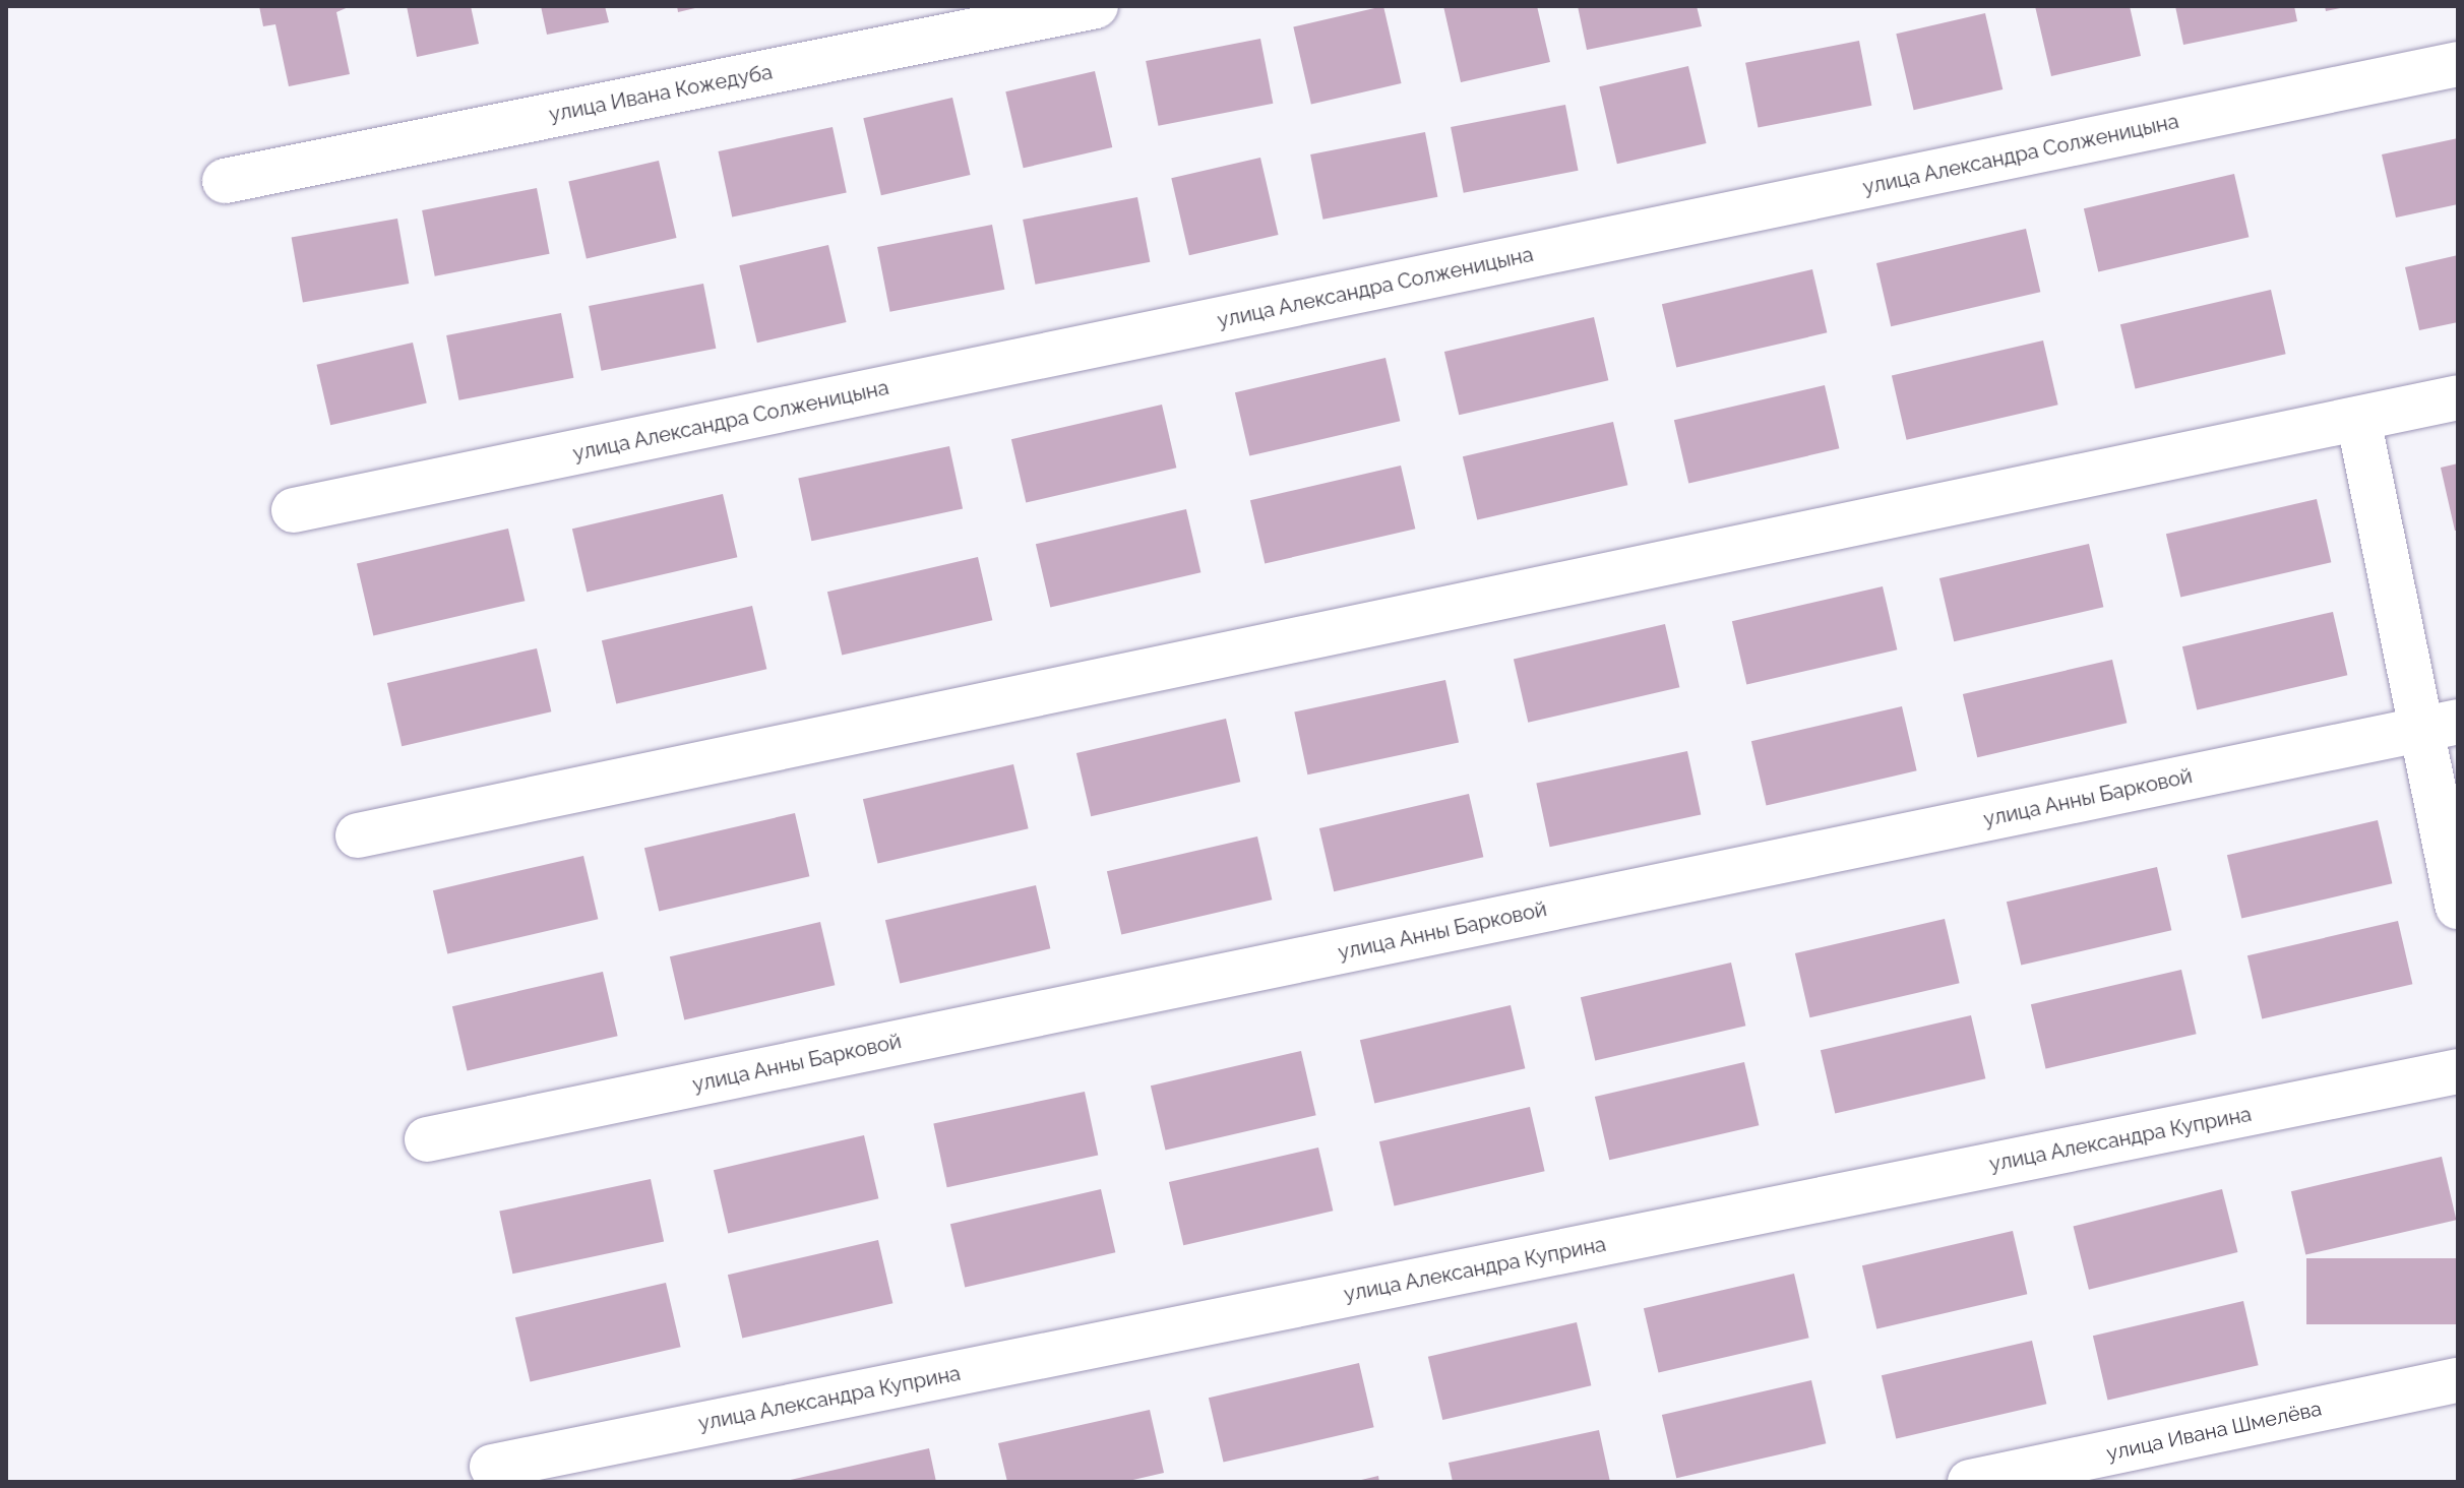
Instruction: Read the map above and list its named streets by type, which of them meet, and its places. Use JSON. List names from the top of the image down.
{
  "streets": {
    "street": [
      "улица Ивана Кожедуба",
      "улица Александра Солженицына",
      "улица Анны Барковой",
      "улица Александра Куприна",
      "улица Ивана Шмелёва"
    ]
  }
}
